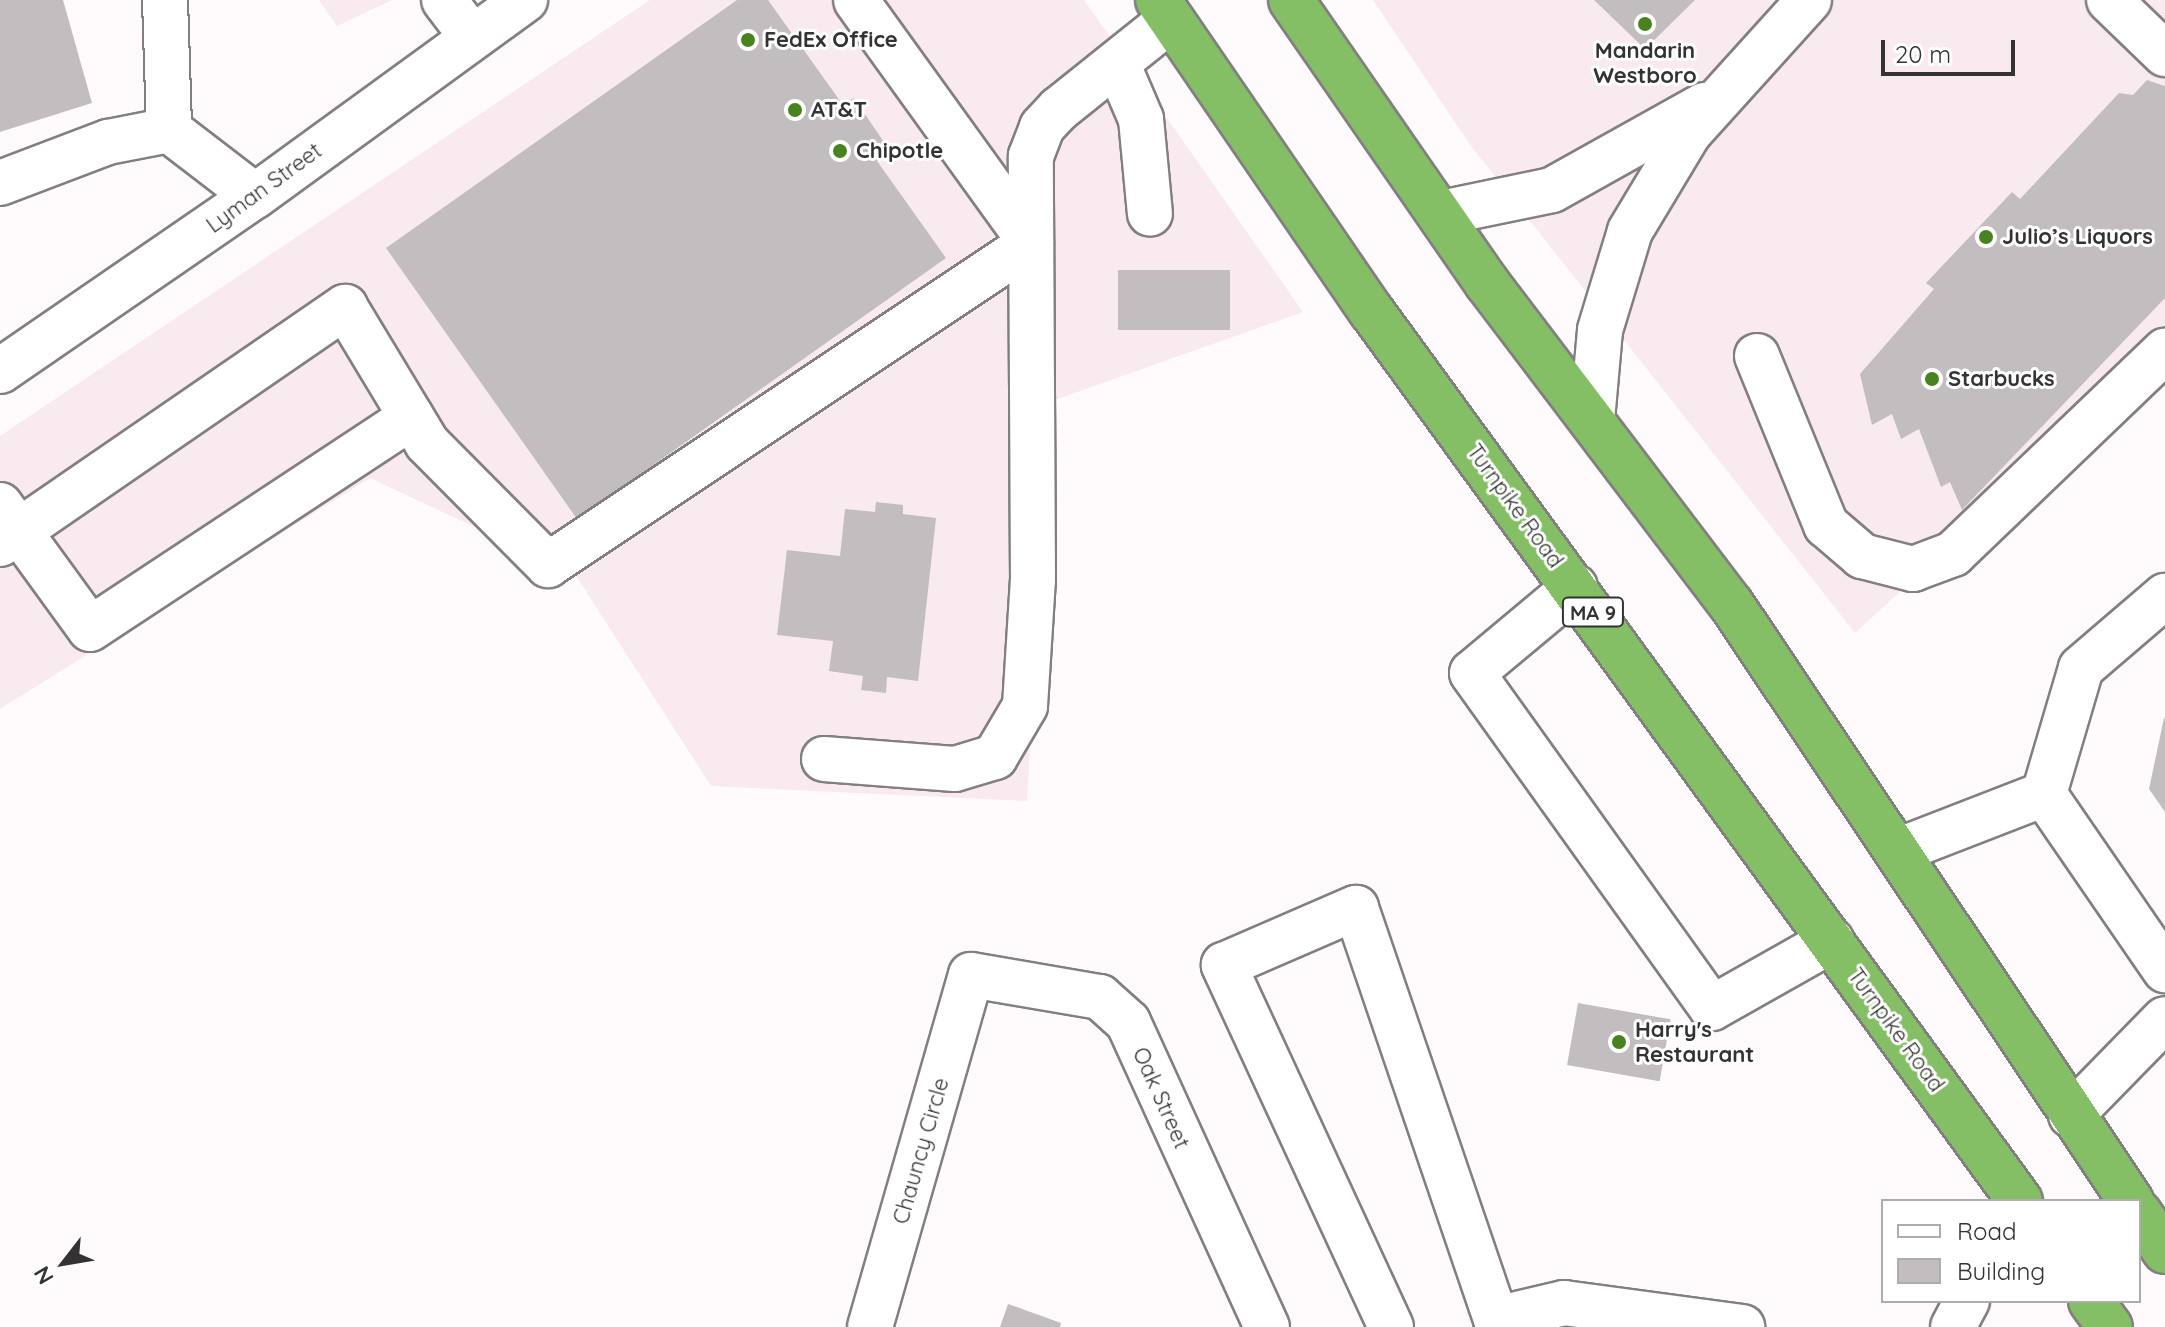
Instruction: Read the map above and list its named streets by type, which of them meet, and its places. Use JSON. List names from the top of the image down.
{
  "streets": {
    "highway": ["Turnpike Road", "MA 9"],
    "street": ["Lyman Street", "Oak Street", "Chauncy Circle"]
  },
  "crossings": [
    ["Oak Street", "Chauncy Circle"]
  ],
  "places": [
    "Mandarin Westboro",
    "FedEx Office",
    "AT&T",
    "Chipotle",
    "Julio’s Liquors",
    "Starbucks",
    "Harry's Restaurant"
  ],
  "legend": ["Road", "Building"],
  "scale_bar": "20 m",
  "north": "bottom left"
}
